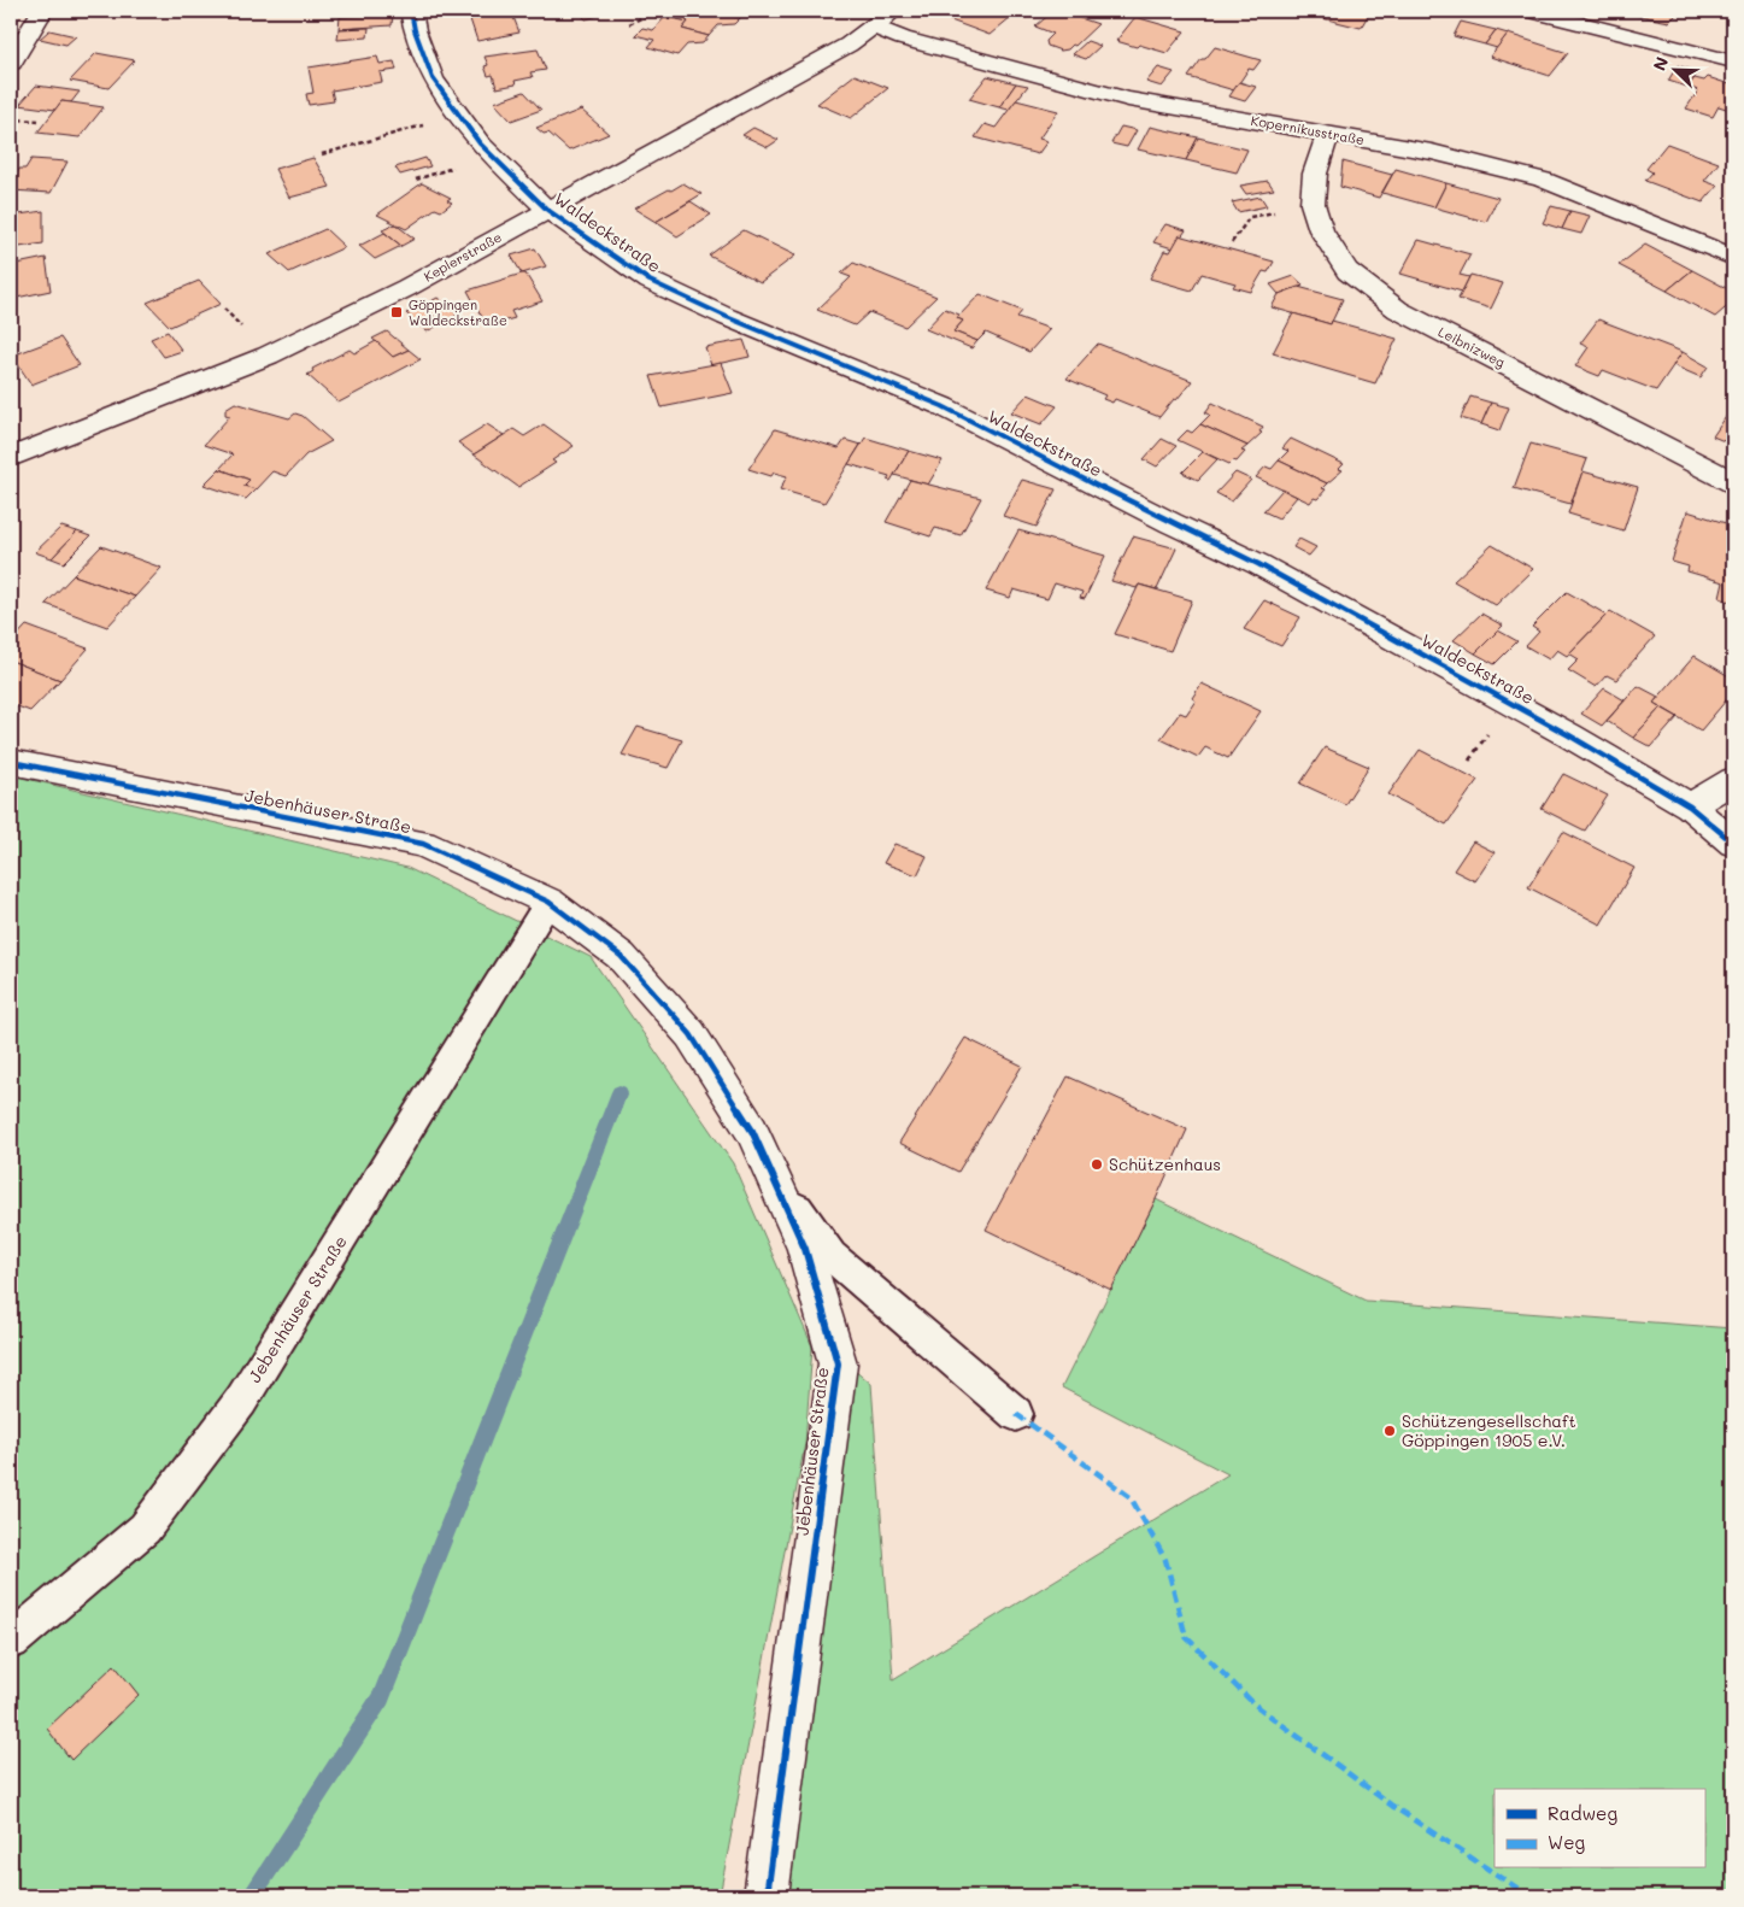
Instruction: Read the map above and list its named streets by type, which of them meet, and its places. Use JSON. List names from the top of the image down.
{
  "streets": {
    "street": [
      "Kopernikusstraße",
      "Waldeckstraße",
      "Keplerstraße",
      "Leibnizweg",
      "Jebenhäuser Straße"
    ]
  },
  "crossings": [
    ["Kopernikusstraße", "Keplerstraße"],
    ["Kopernikusstraße", "Leibnizweg"],
    ["Waldeckstraße", "Keplerstraße"]
  ],
  "places": {
    "transit": ["Göppingen Waldeckstraße"],
    "other": ["Schützenhaus", "Schützengesellschaft Göppingen 1905 e.V."]
  },
  "legend": ["Radweg", "Weg"],
  "north": "top left"
}
